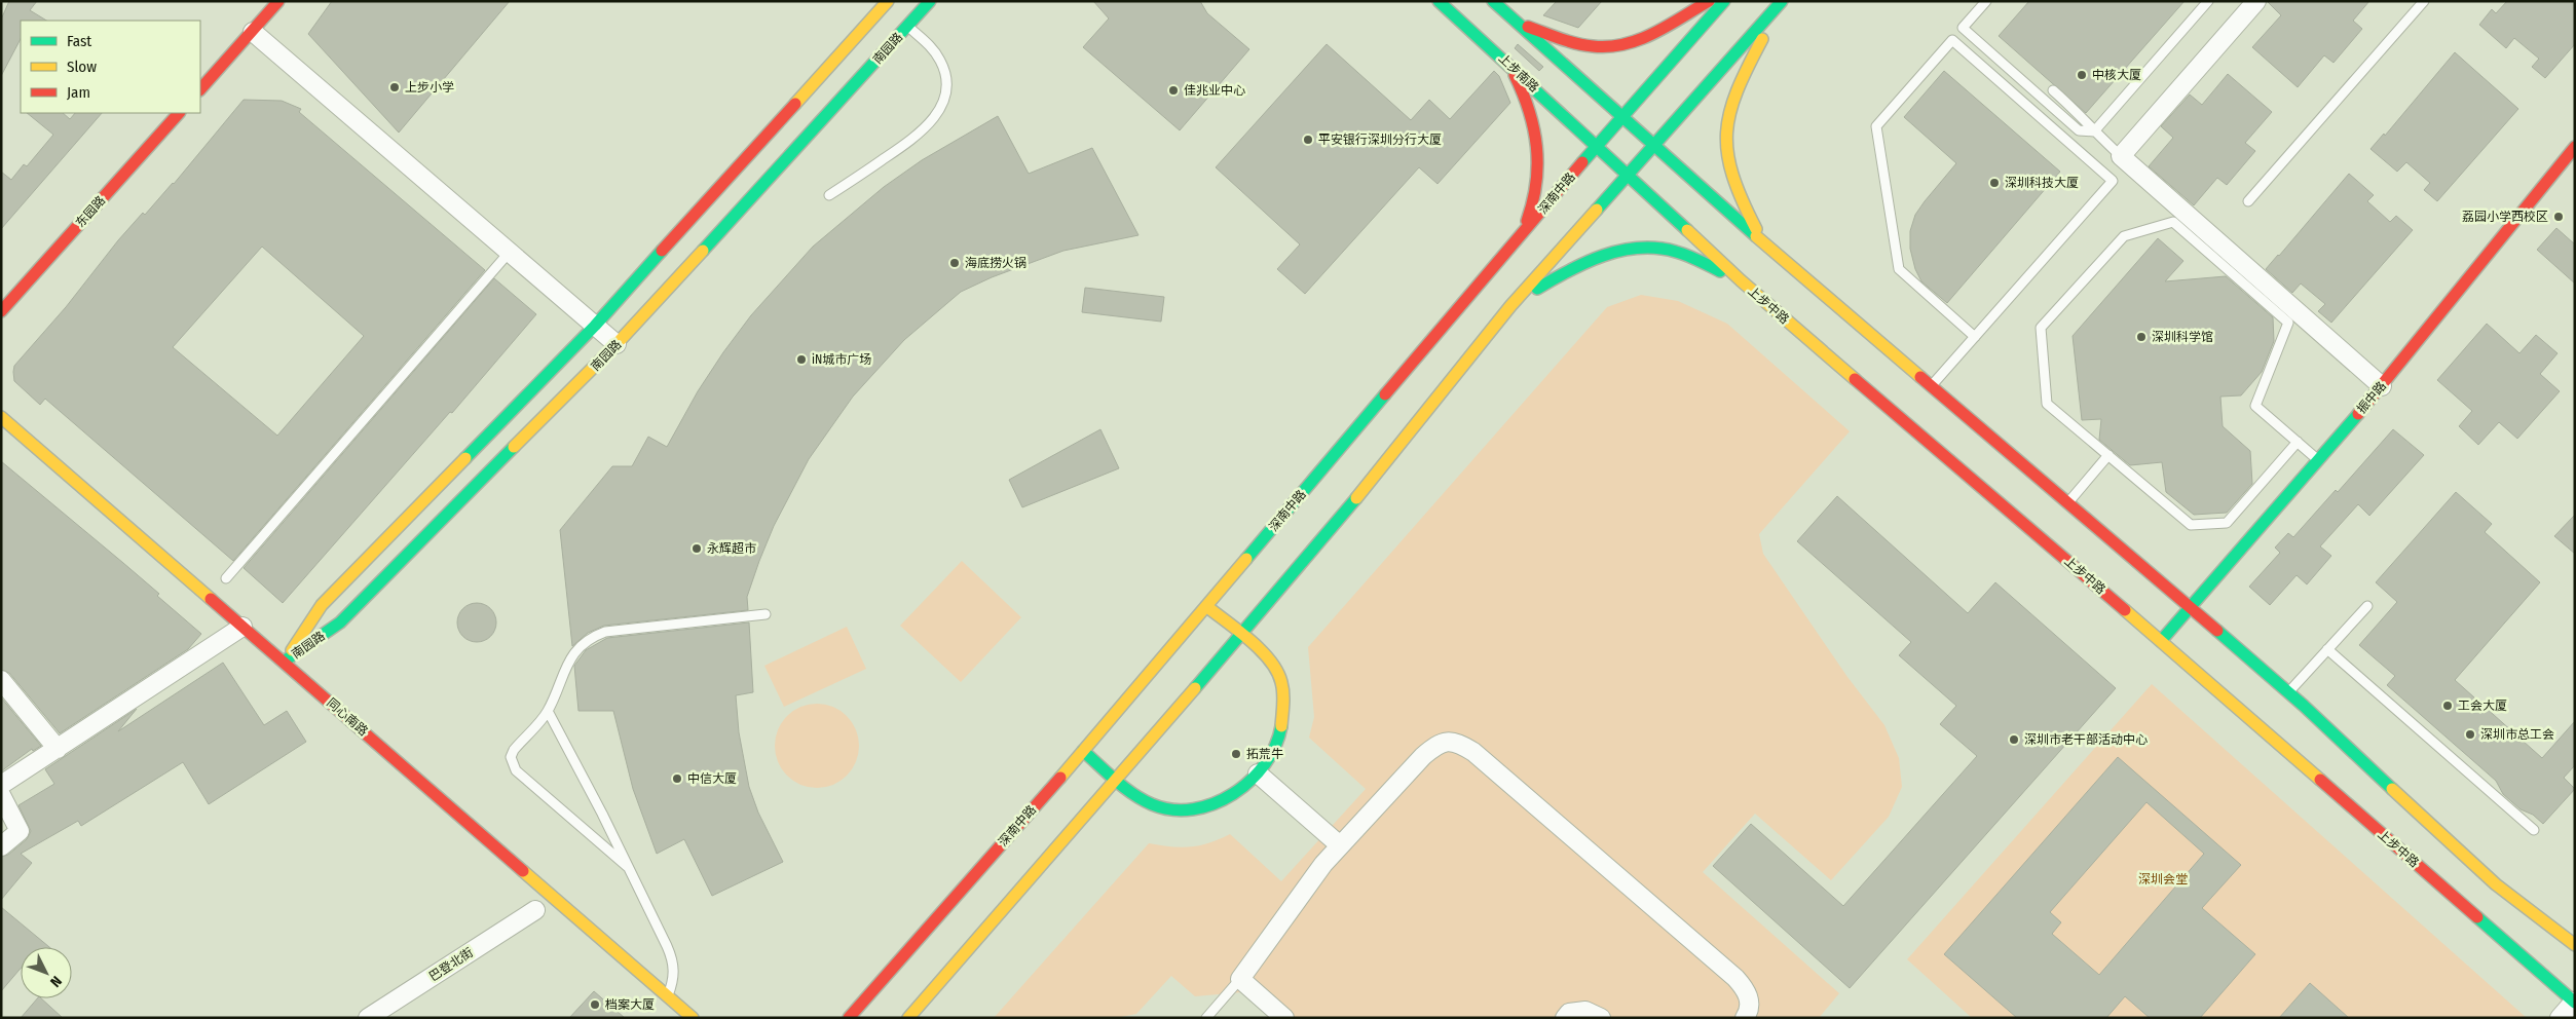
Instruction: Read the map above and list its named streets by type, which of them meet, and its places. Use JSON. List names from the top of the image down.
{
  "streets": {
    "main road": [
      "南园路",
      "上步南路",
      "深南中路",
      "东园路",
      "上步中路",
      "振中路",
      "同心南路"
    ],
    "street": ["巴登北街"]
  },
  "crossings": [
    ["南园路", "同心南路"],
    ["上步南路", "深南中路"],
    ["上步南路", "上步中路"],
    ["深南中路", "上步中路"],
    ["上步中路", "振中路"]
  ],
  "parks": ["深圳会堂"],
  "places": [
    "中核大厦",
    "上步小学",
    "佳兆业中心",
    "平安银行深圳分行大厦",
    "深圳科技大厦",
    "荔园小学西校区",
    "海底捞火锅",
    "深圳科学馆",
    "iN城市广场",
    "永辉超市",
    "工会大厦",
    "深圳市总工会",
    "深圳市老干部活动中心",
    "拓荒牛",
    "中信大厦",
    "档案大厦"
  ],
  "legend": ["Fast", "Slow", "Jam"],
  "north": "bottom right"
}
